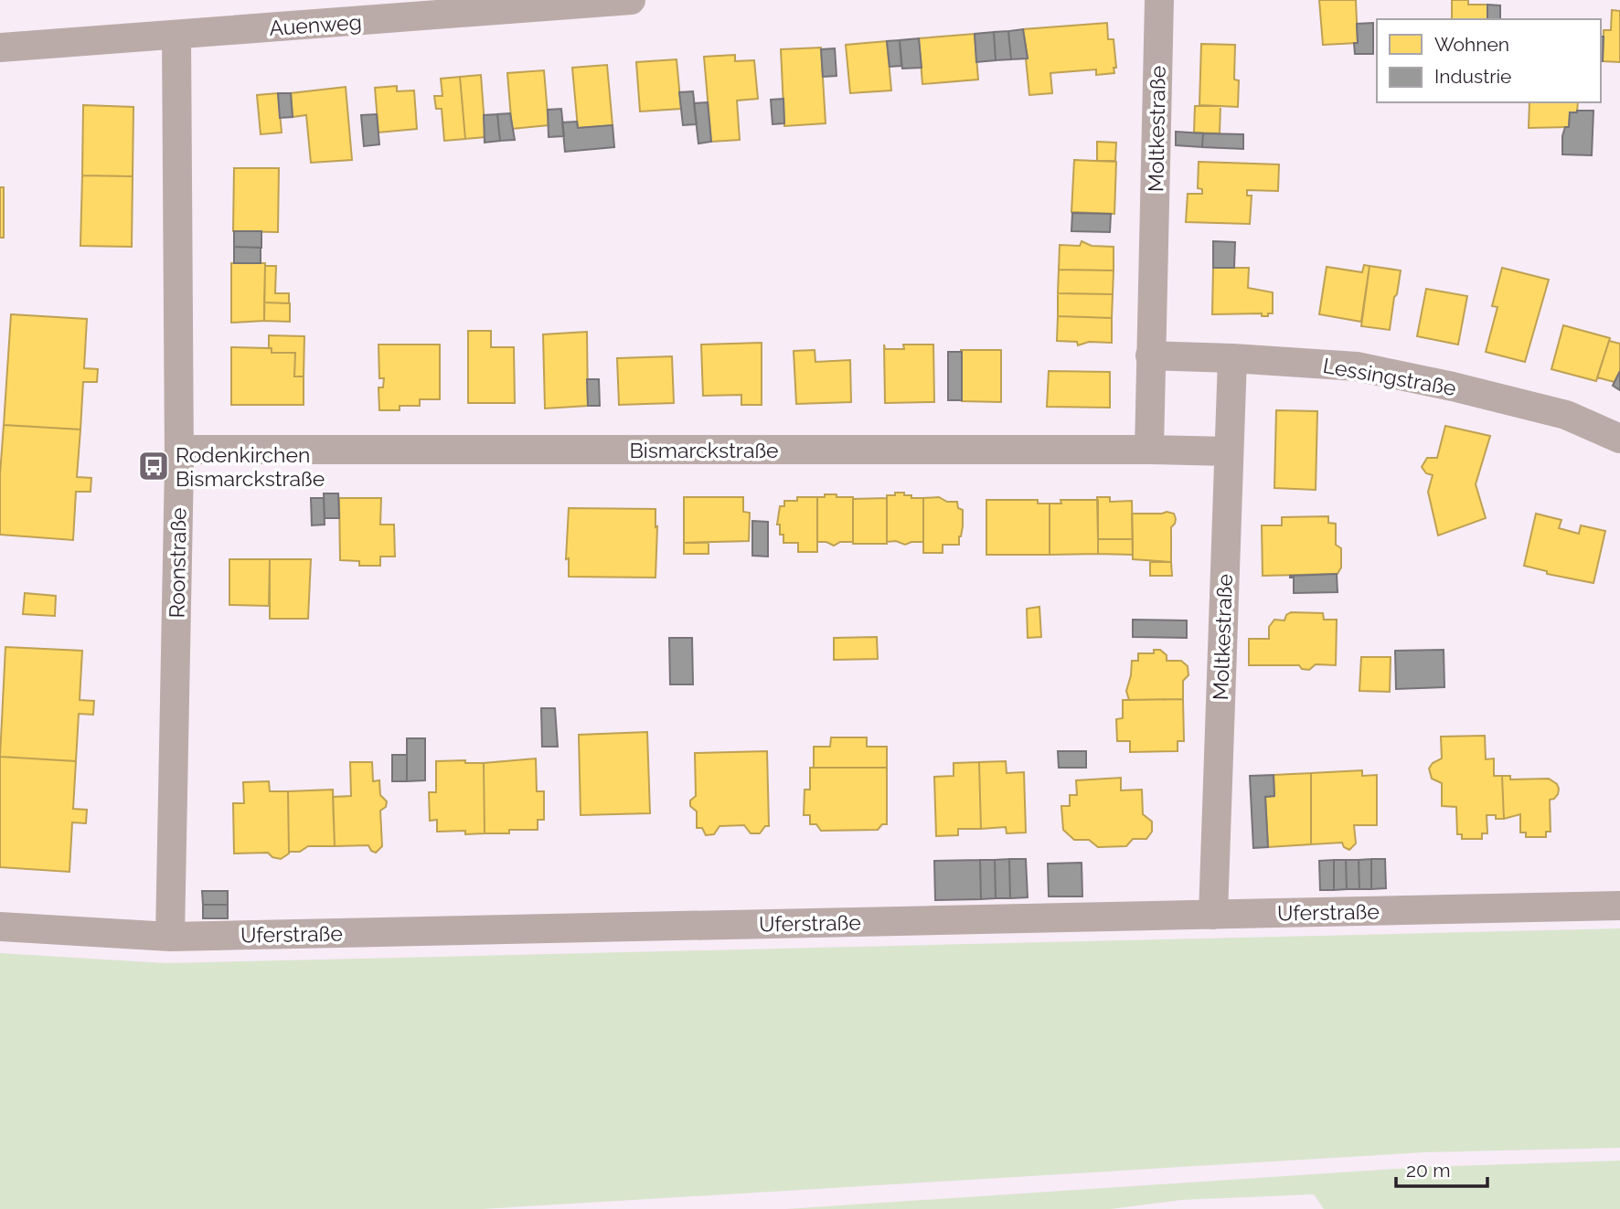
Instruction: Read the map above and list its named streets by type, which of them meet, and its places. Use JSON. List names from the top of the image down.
{
  "streets": {
    "street": [
      "Auenweg",
      "Moltkestraße",
      "Lessingstraße",
      "Bismarckstraße",
      "Roonstraße",
      "Uferstraße"
    ]
  },
  "crossings": [
    ["Auenweg", "Roonstraße"],
    ["Moltkestraße", "Lessingstraße"],
    ["Moltkestraße", "Bismarckstraße"],
    ["Moltkestraße", "Uferstraße"],
    ["Bismarckstraße", "Roonstraße"],
    ["Roonstraße", "Uferstraße"]
  ],
  "places": {
    "bus stop": ["Rodenkirchen Bismarckstraße"]
  },
  "legend": ["Wohnen", "Industrie"],
  "scale_bar": "20 m"
}
